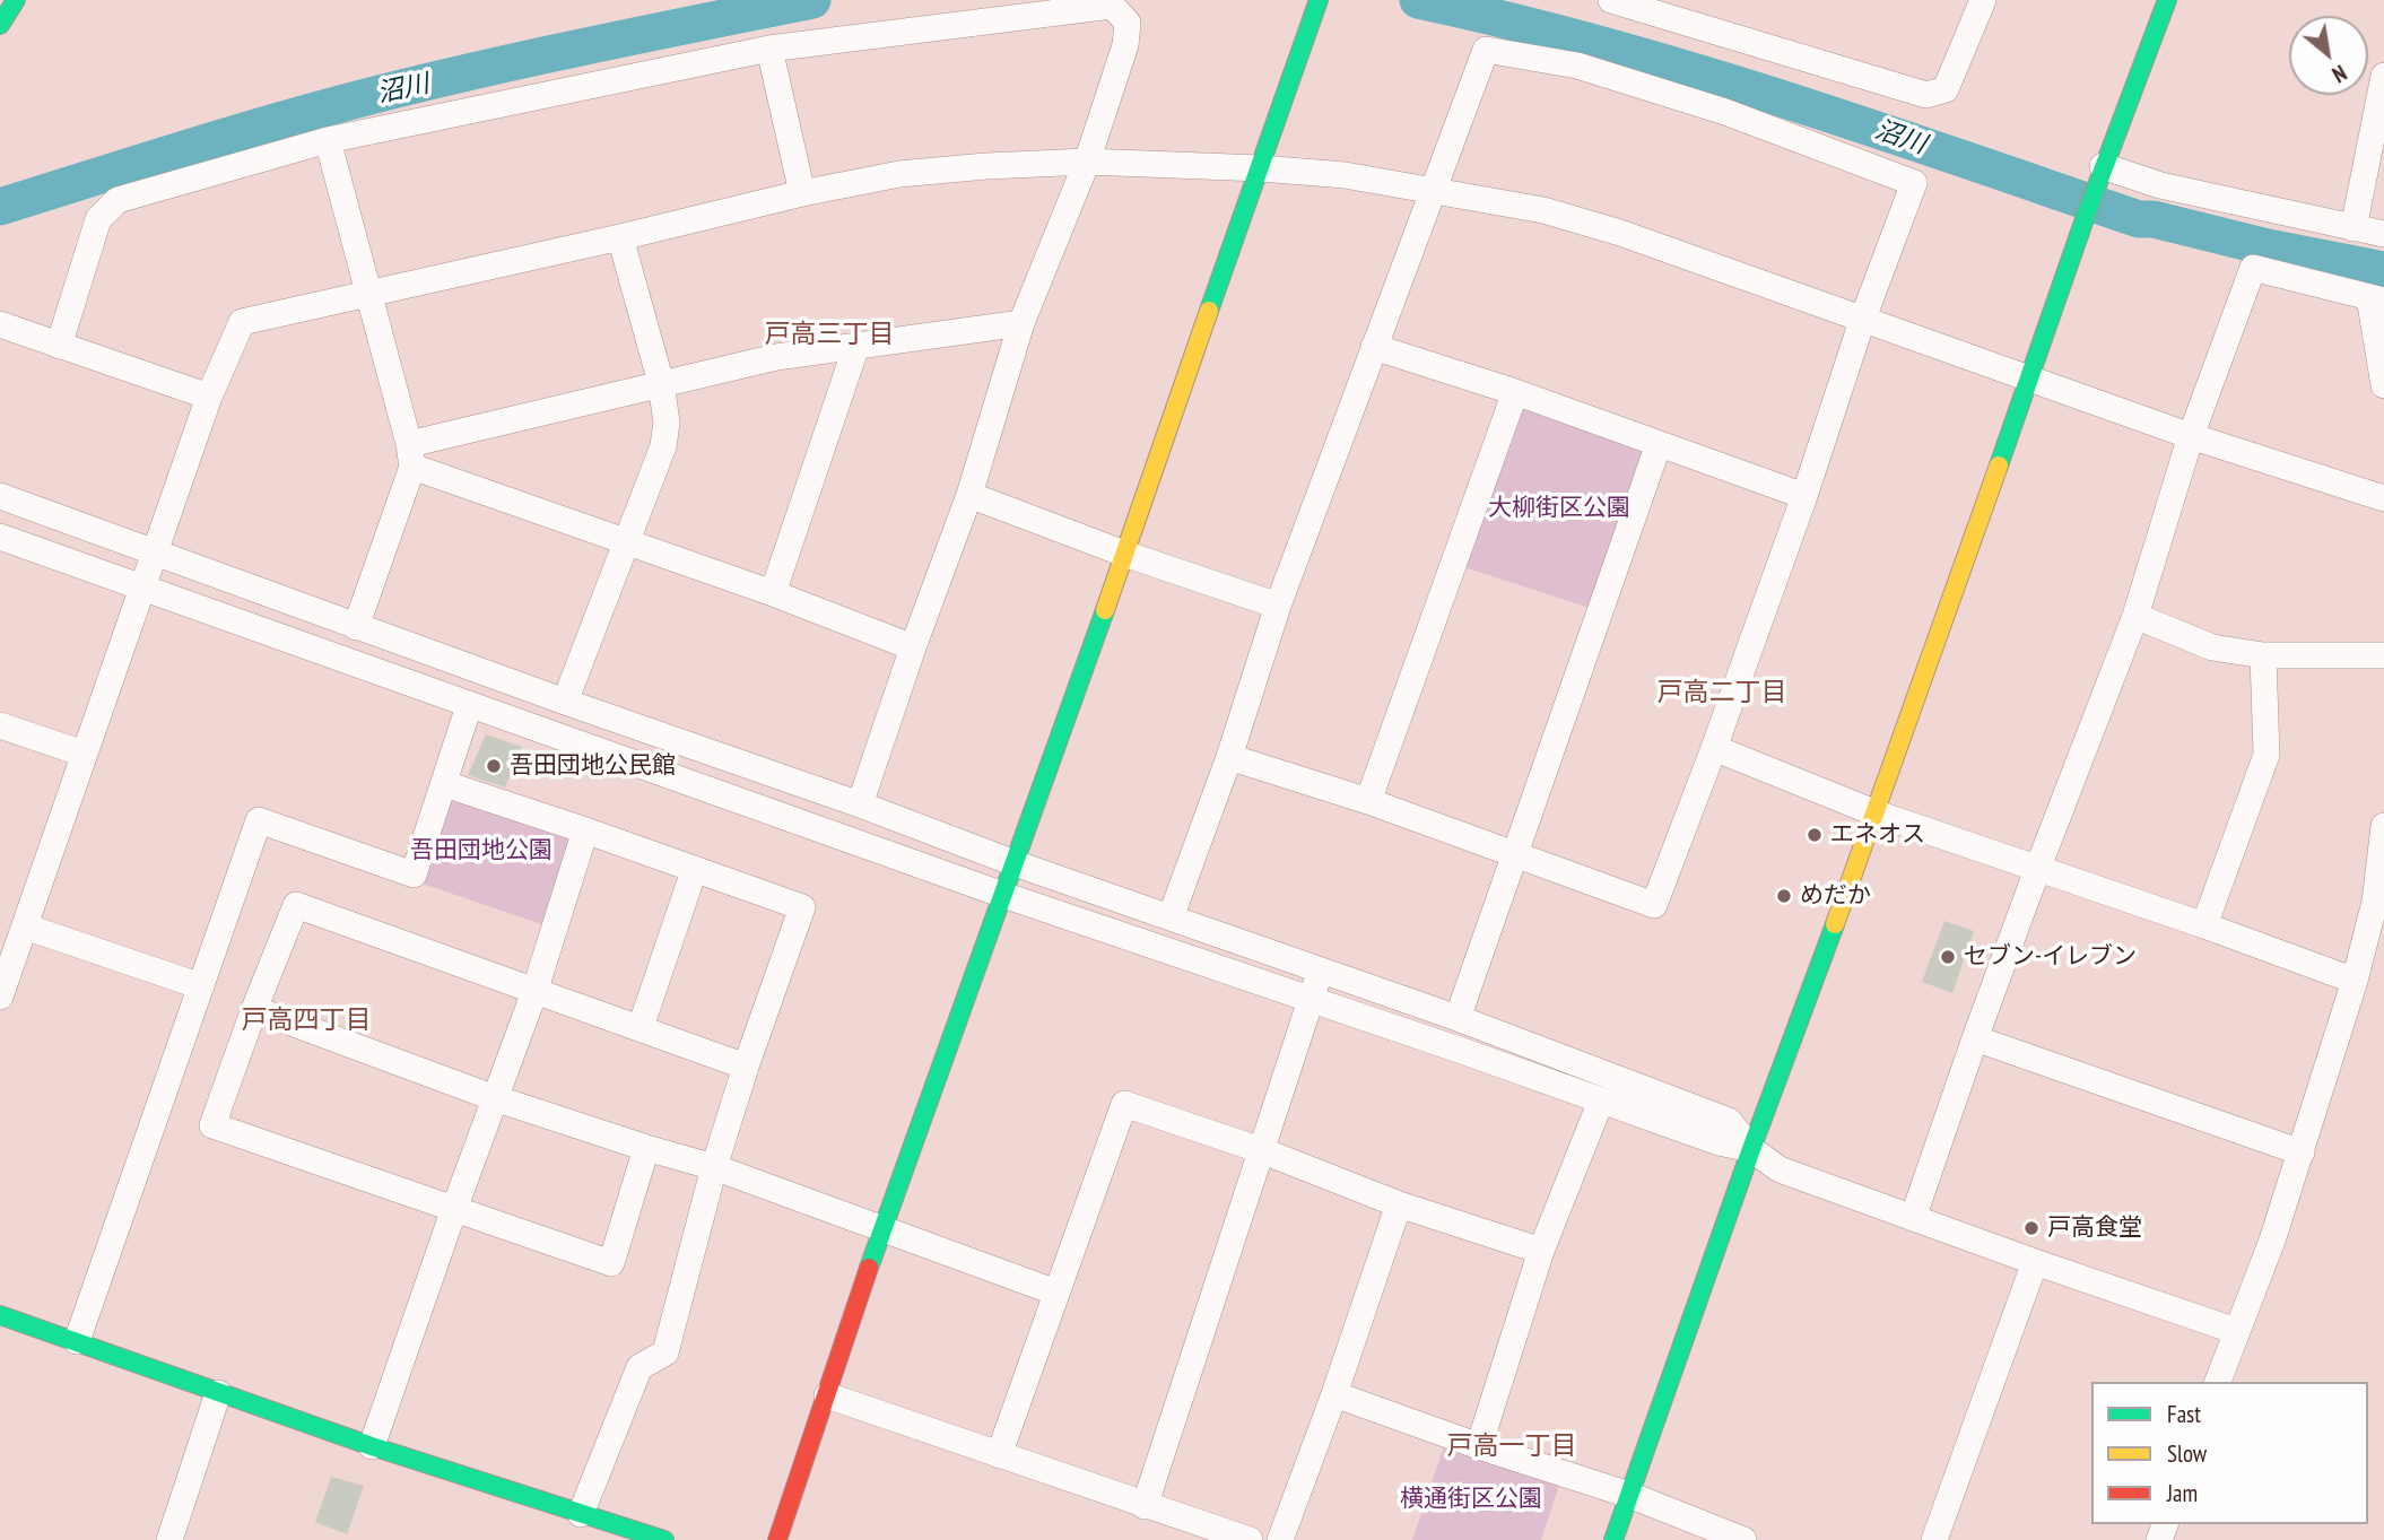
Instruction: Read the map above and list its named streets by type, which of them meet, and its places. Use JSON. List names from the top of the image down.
{
  "districts": [
    "戸高三丁目",
    "戸高二丁目",
    "戸高四丁目",
    "戸高一丁目"
  ],
  "water": ["沼川"],
  "parks": ["大柳街区公園", "吾田団地公園", "横通街区公園"],
  "places": [
    "吾田団地公民館",
    "エネオス",
    "めだか",
    "セブン-イレブン",
    "戸高食堂"
  ],
  "legend": ["Fast", "Slow", "Jam"],
  "north": "bottom right"
}
